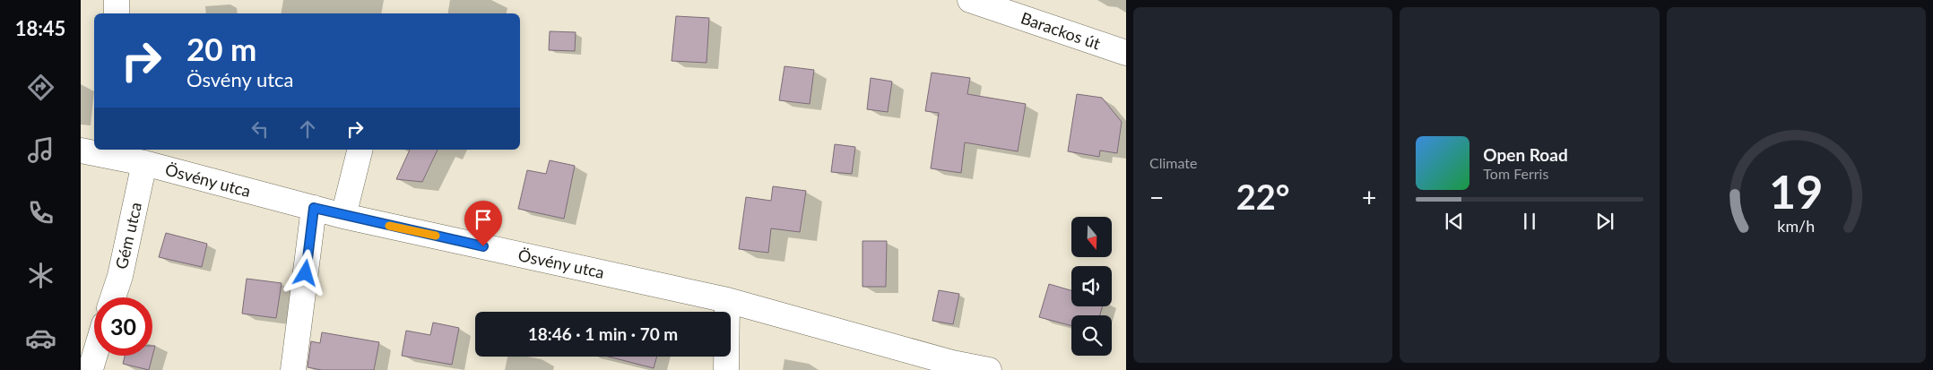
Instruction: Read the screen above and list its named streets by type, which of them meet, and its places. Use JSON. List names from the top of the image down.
{
  "streets": {
    "street": ["Barackos út", "Ösvény utca", "Gém utca"]
  },
  "crossings": [
    ["Ösvény utca", "Gém utca"]
  ],
  "north": "bottom",
  "page": {
    "tabs": "18:45",
    "tile": "Climate",
    "turn": ["20 m", "Ösvény utca"],
    "song": ["Open Road", "Tom Ferris"],
    "heat": ["−", "22°", "+"],
    "limit": "30",
    "trip": "18:46 · 1 min · 70 m",
    "gauge": ["19", "km/h"]
  }
}
